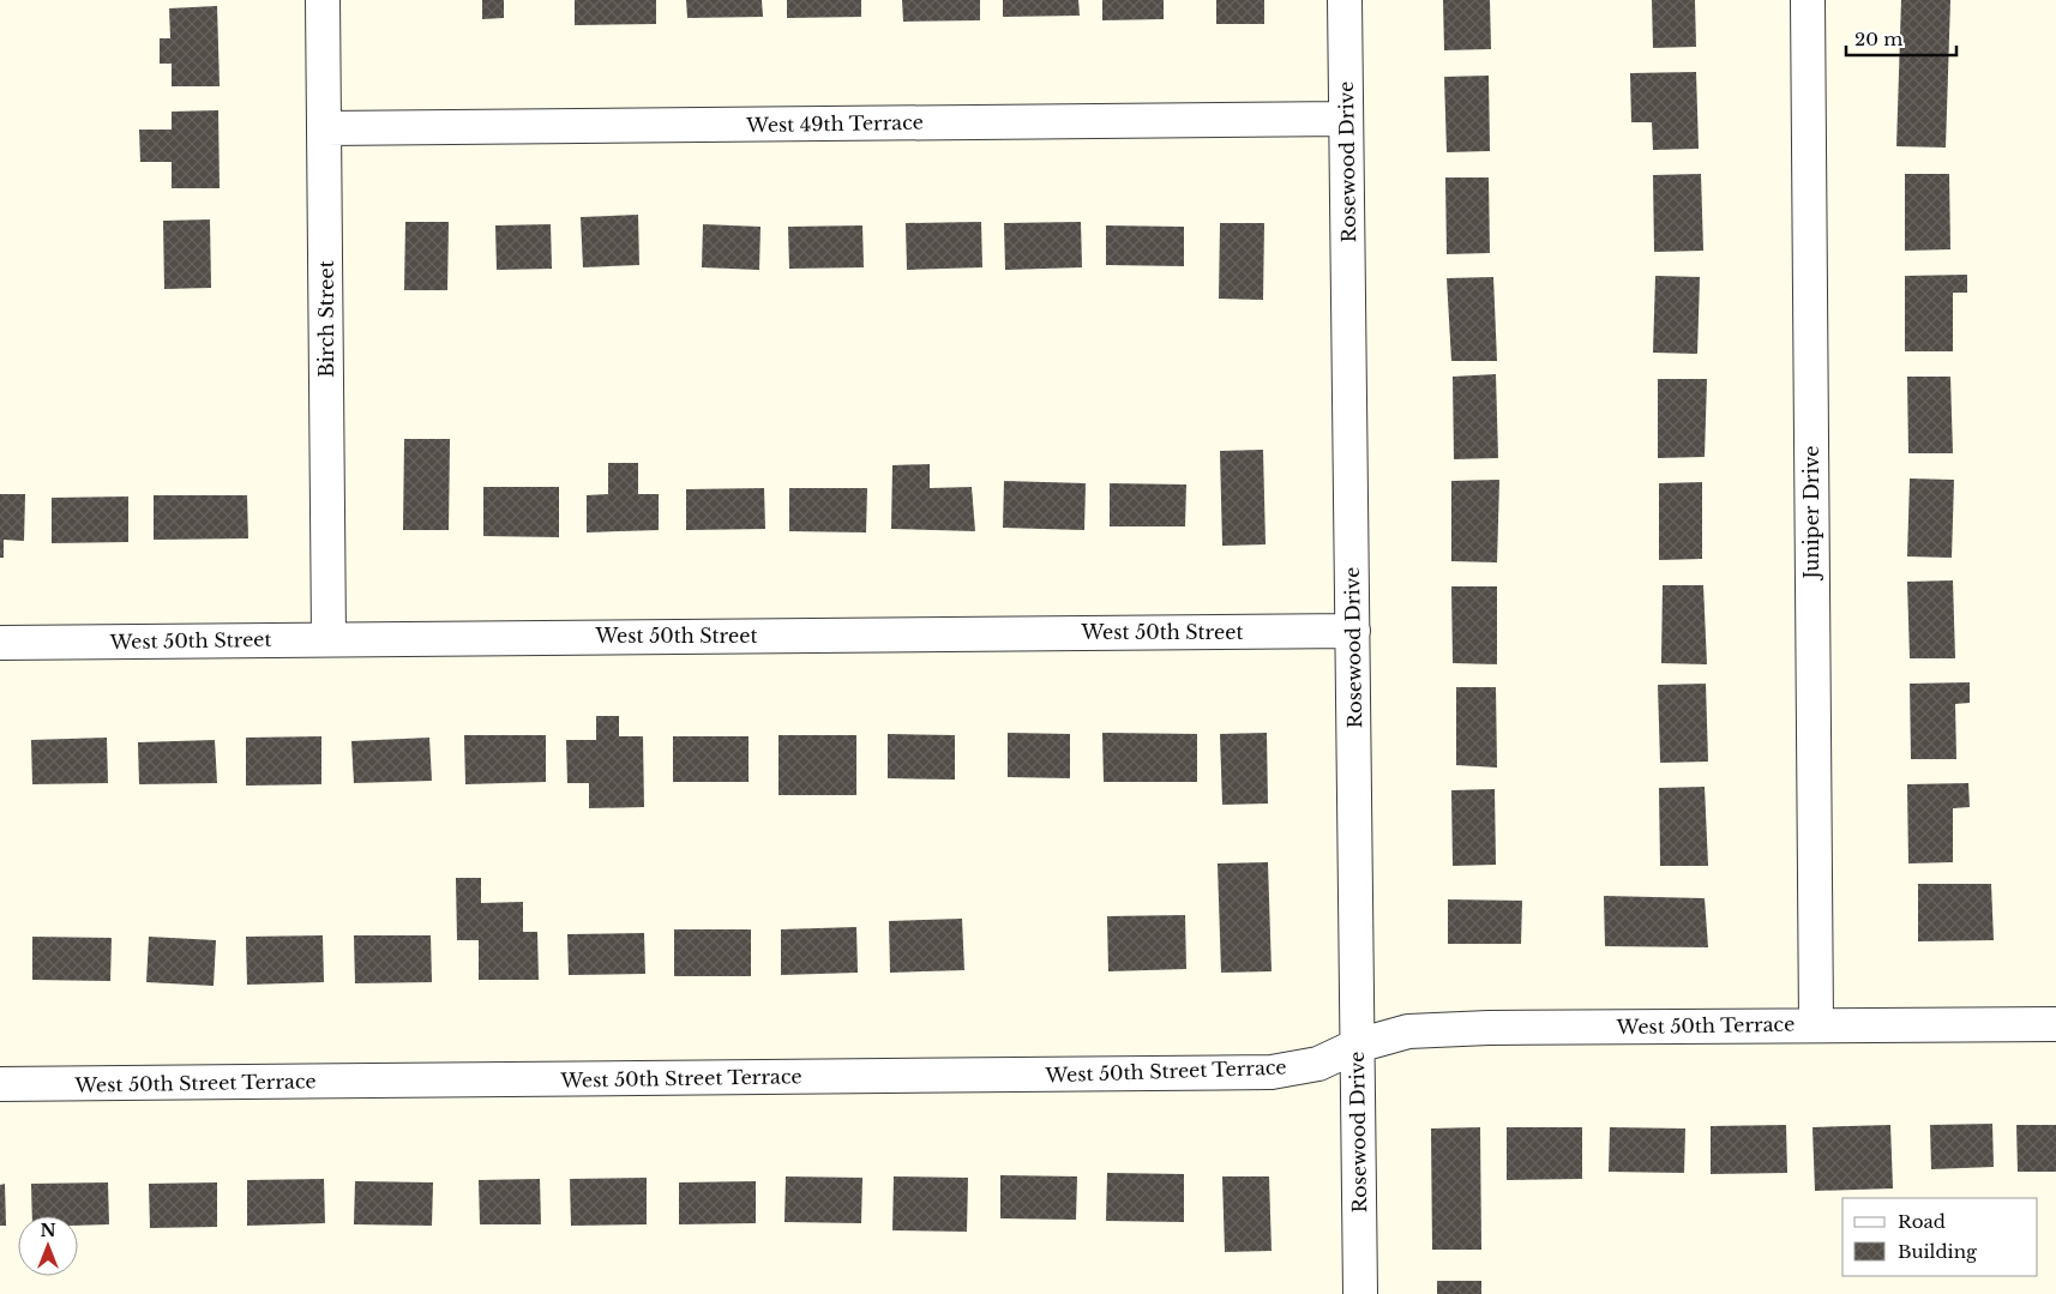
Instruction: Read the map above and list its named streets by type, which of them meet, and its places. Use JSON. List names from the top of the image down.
{
  "streets": {
    "street": [
      "West 49th Terrace",
      "Rosewood Drive",
      "Birch Street",
      "Juniper Drive",
      "West 50th Street",
      "West 50th Terrace",
      "West 50th Street Terrace"
    ]
  },
  "crossings": [
    ["West 49th Terrace", "Rosewood Drive"],
    ["West 49th Terrace", "Birch Street"],
    ["Rosewood Drive", "West 50th Street"],
    ["Rosewood Drive", "West 50th Terrace"],
    ["Rosewood Drive", "West 50th Street Terrace"],
    ["Birch Street", "West 50th Street"],
    ["Juniper Drive", "West 50th Terrace"],
    ["West 50th Terrace", "West 50th Street Terrace"]
  ],
  "legend": ["Road", "Building"],
  "scale_bar": "20 m",
  "north": "top"
}
